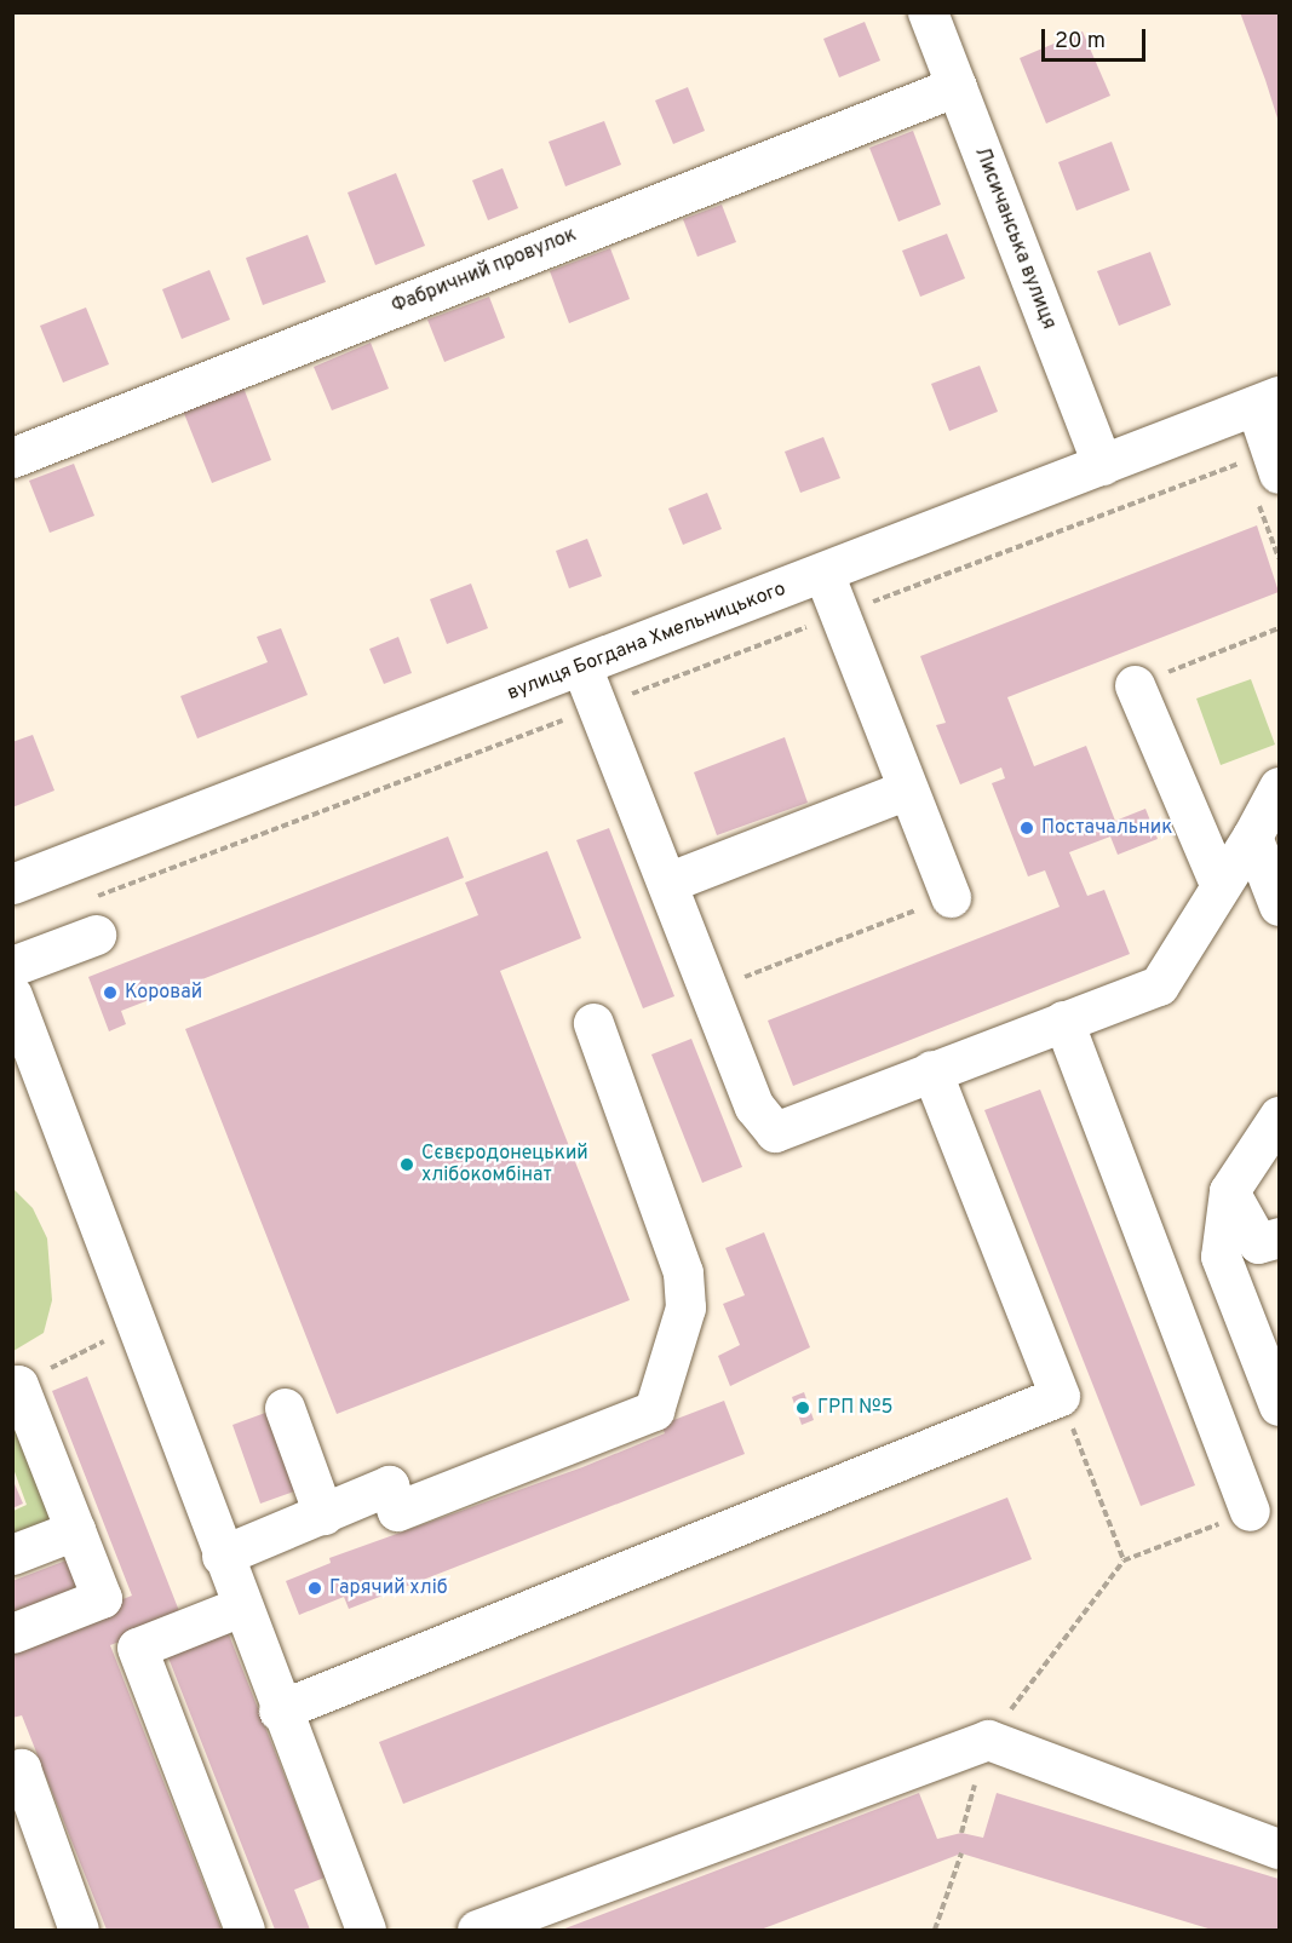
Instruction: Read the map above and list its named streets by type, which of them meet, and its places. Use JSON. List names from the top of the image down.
{
  "streets": {
    "street": ["Лисичанська вулиця", "Фабричний провулок", "вулиця Богдана Хмельницького"]
  },
  "crossings": [
    ["Лисичанська вулиця", "Фабричний провулок"],
    ["Лисичанська вулиця", "вулиця Богдана Хмельницького"]
  ],
  "places": [
    "Постачальник",
    "Коровай",
    "Сєвєродонецький хлібокомбінат",
    "ГРП №5",
    "Гарячий хліб"
  ],
  "scale_bar": "20 m"
}
